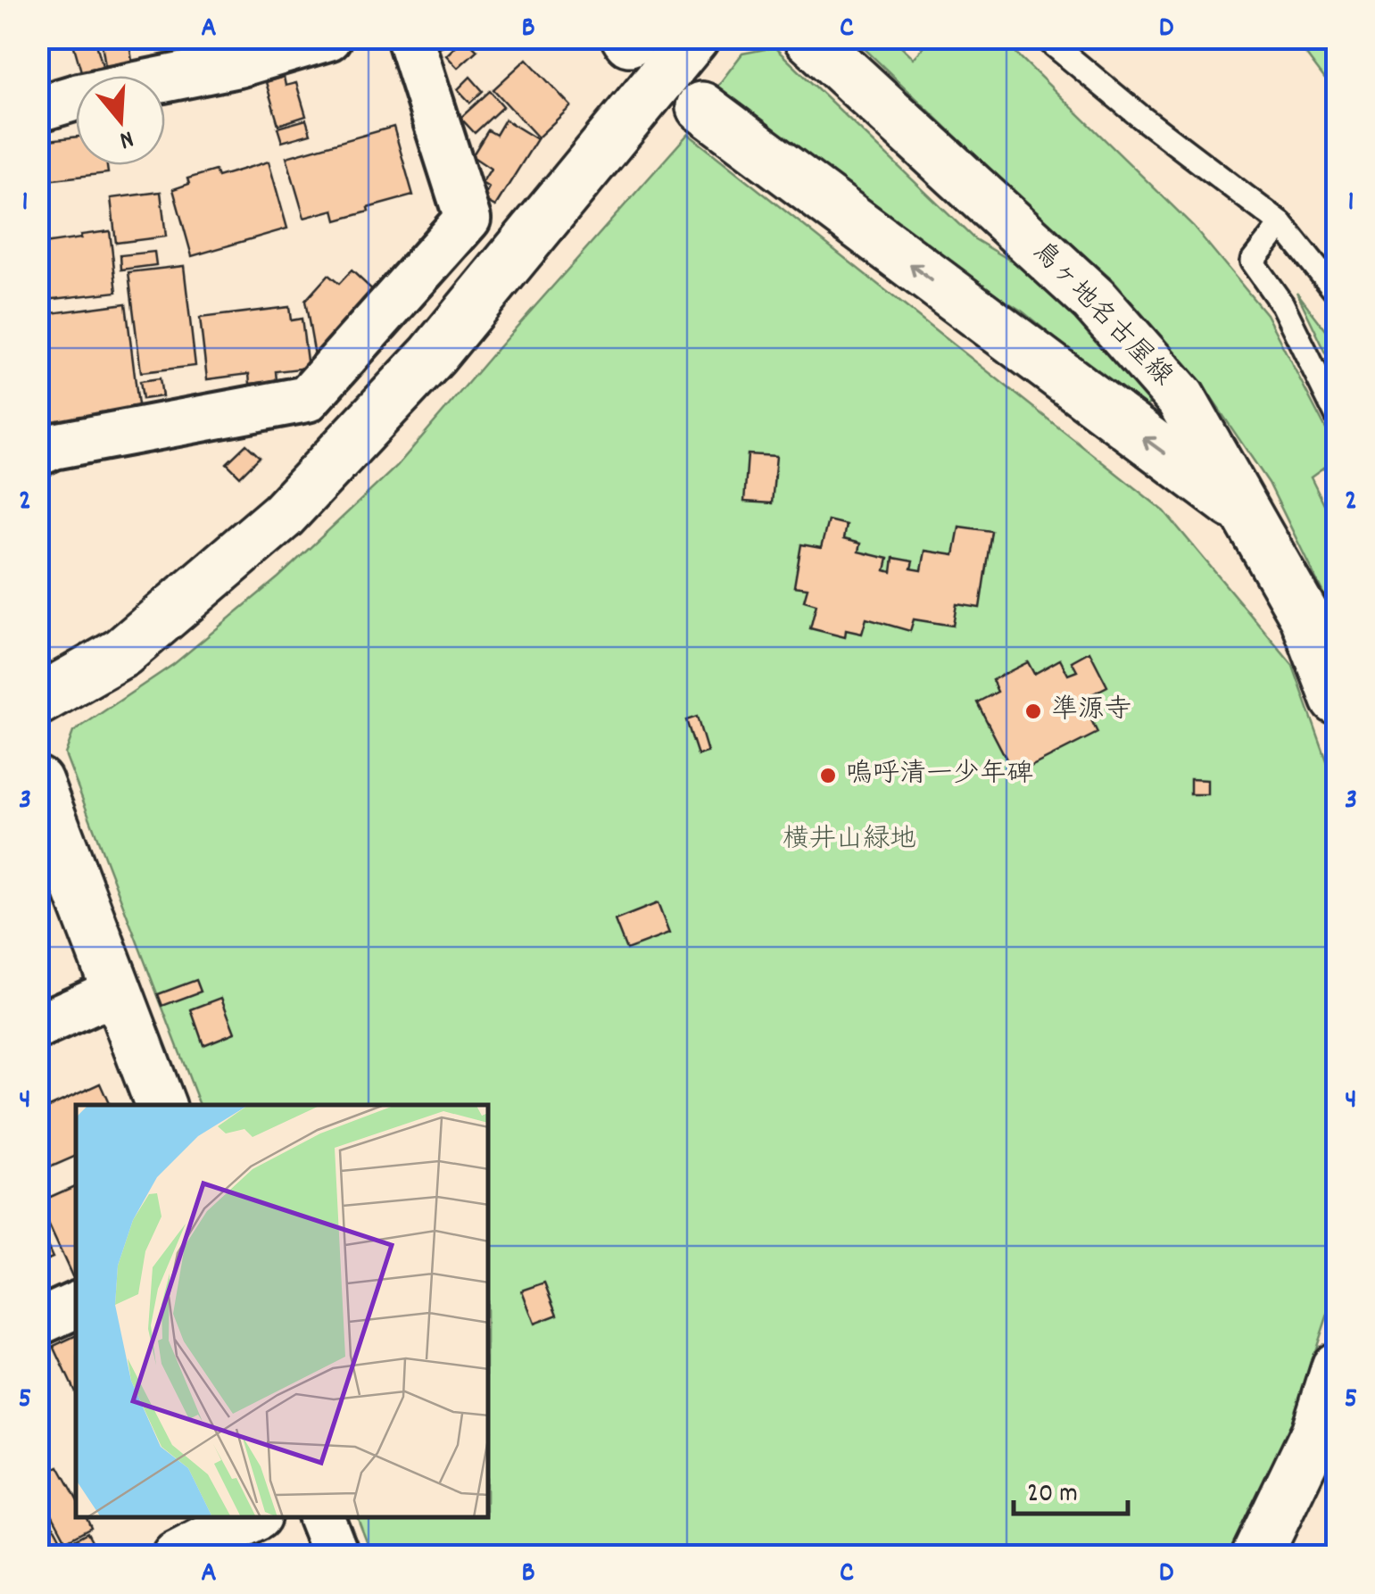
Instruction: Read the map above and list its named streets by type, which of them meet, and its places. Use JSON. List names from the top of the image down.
{
  "streets": {
    "main road": ["鳥ヶ地名古屋線"]
  },
  "parks": ["横井山緑地"],
  "places": ["準源寺", "嗚呼清一少年碑"],
  "scale_bar": "20 m",
  "north": "bottom",
  "grid": {
    "columns": [
      "A",
      "B",
      "C",
      "D"
    ],
    "rows": [
      "1",
      "2",
      "3",
      "4",
      "5"
    ]
  }
}
